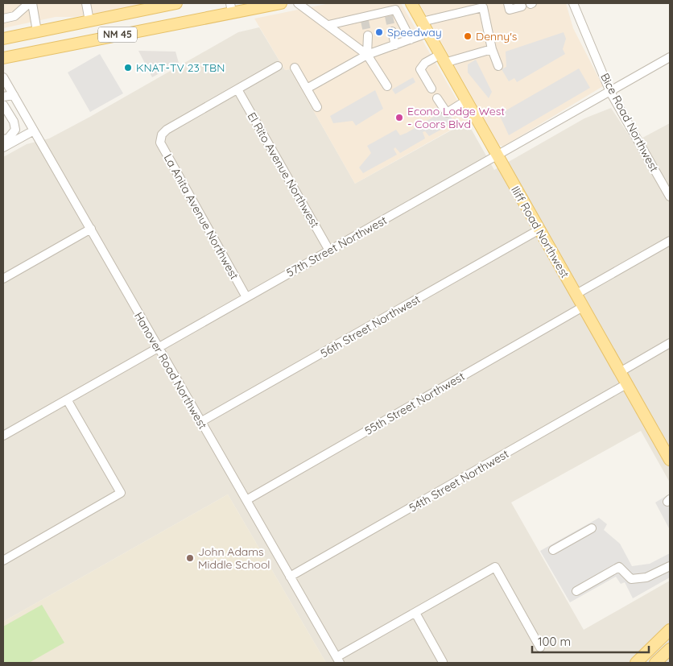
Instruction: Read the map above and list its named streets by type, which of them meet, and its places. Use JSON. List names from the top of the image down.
{
  "streets": {
    "main road": ["NM 45", "Iliff Road Northwest"],
    "street": [
      "Bice Road Northwest",
      "El Rito Avenue Northwest",
      "La Anita Avenue Northwest",
      "57th Street Northwest",
      "56th Street Northwest",
      "Hanover Road Northwest",
      "55th Street Northwest",
      "54th Street Northwest"
    ]
  },
  "crossings": [
    ["Bice Road Northwest", "57th Street Northwest"],
    ["El Rito Avenue Northwest", "La Anita Avenue Northwest"],
    ["El Rito Avenue Northwest", "57th Street Northwest"],
    ["La Anita Avenue Northwest", "57th Street Northwest"],
    ["Iliff Road Northwest", "57th Street Northwest"],
    ["Iliff Road Northwest", "56th Street Northwest"],
    ["Iliff Road Northwest", "55th Street Northwest"],
    ["Iliff Road Northwest", "54th Street Northwest"],
    ["57th Street Northwest", "Hanover Road Northwest"],
    ["56th Street Northwest", "Hanover Road Northwest"],
    ["Hanover Road Northwest", "55th Street Northwest"],
    ["Hanover Road Northwest", "54th Street Northwest"]
  ],
  "places": [
    "Speedway",
    "Denny's",
    "KNAT-TV 23 TBN",
    "Econo Lodge West - Coors Blvd",
    "John Adams Middle School"
  ],
  "scale_bar": "100 m"
}
